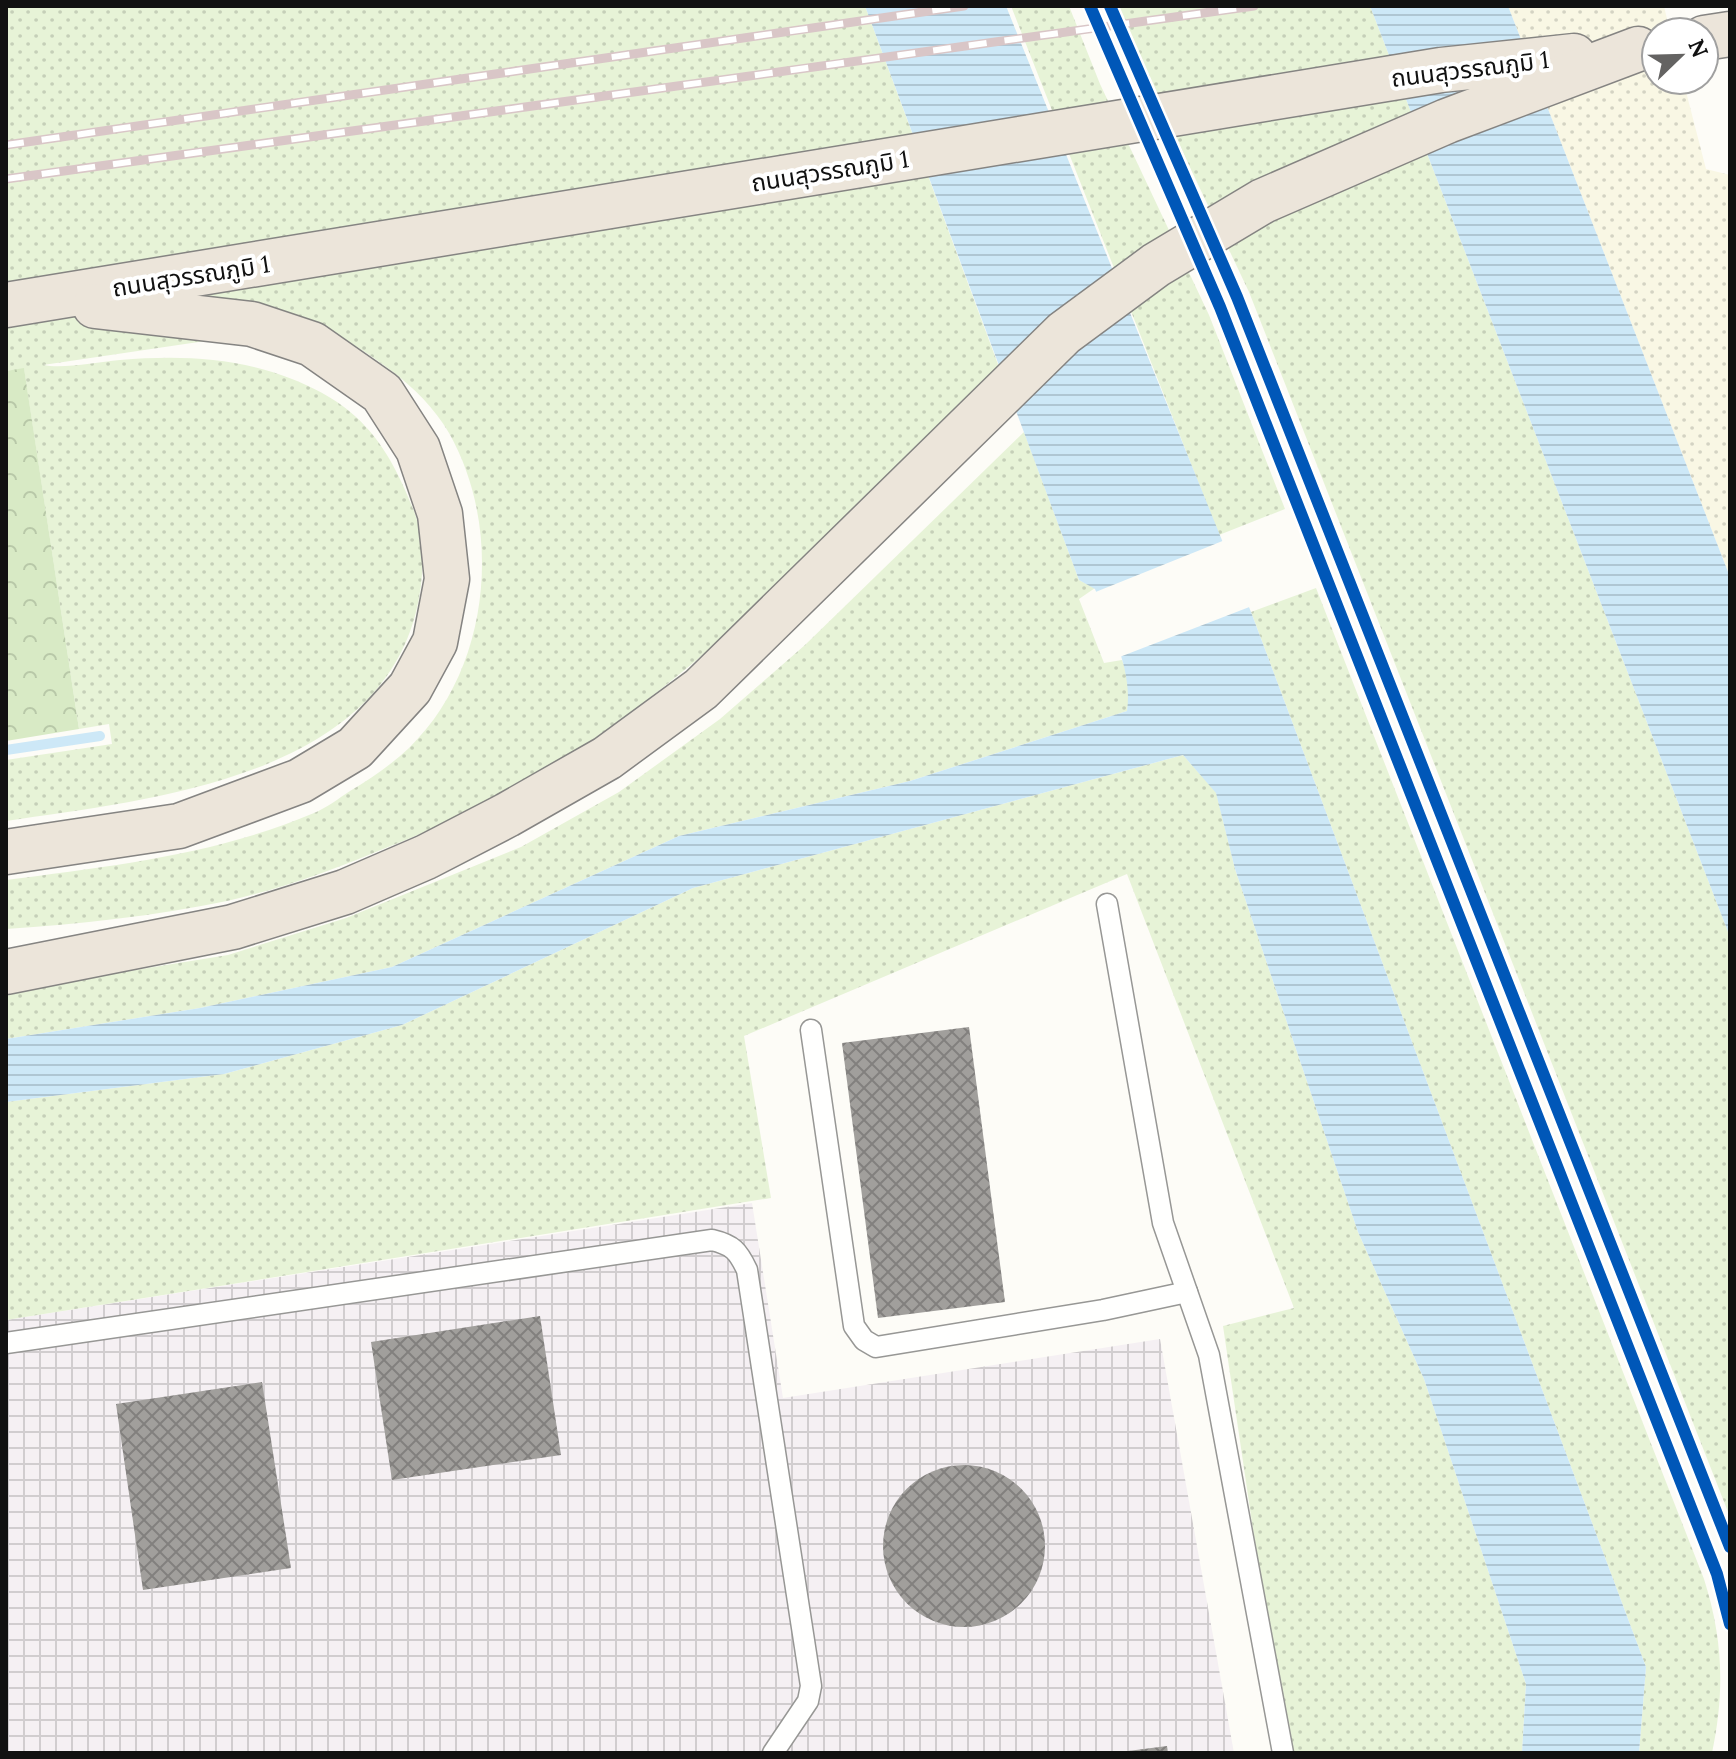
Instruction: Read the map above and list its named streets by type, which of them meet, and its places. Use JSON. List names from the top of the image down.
{
  "streets": {
    "highway": ["ถนนสุวรรณภูมิ 1"]
  },
  "north": "top right"
}
